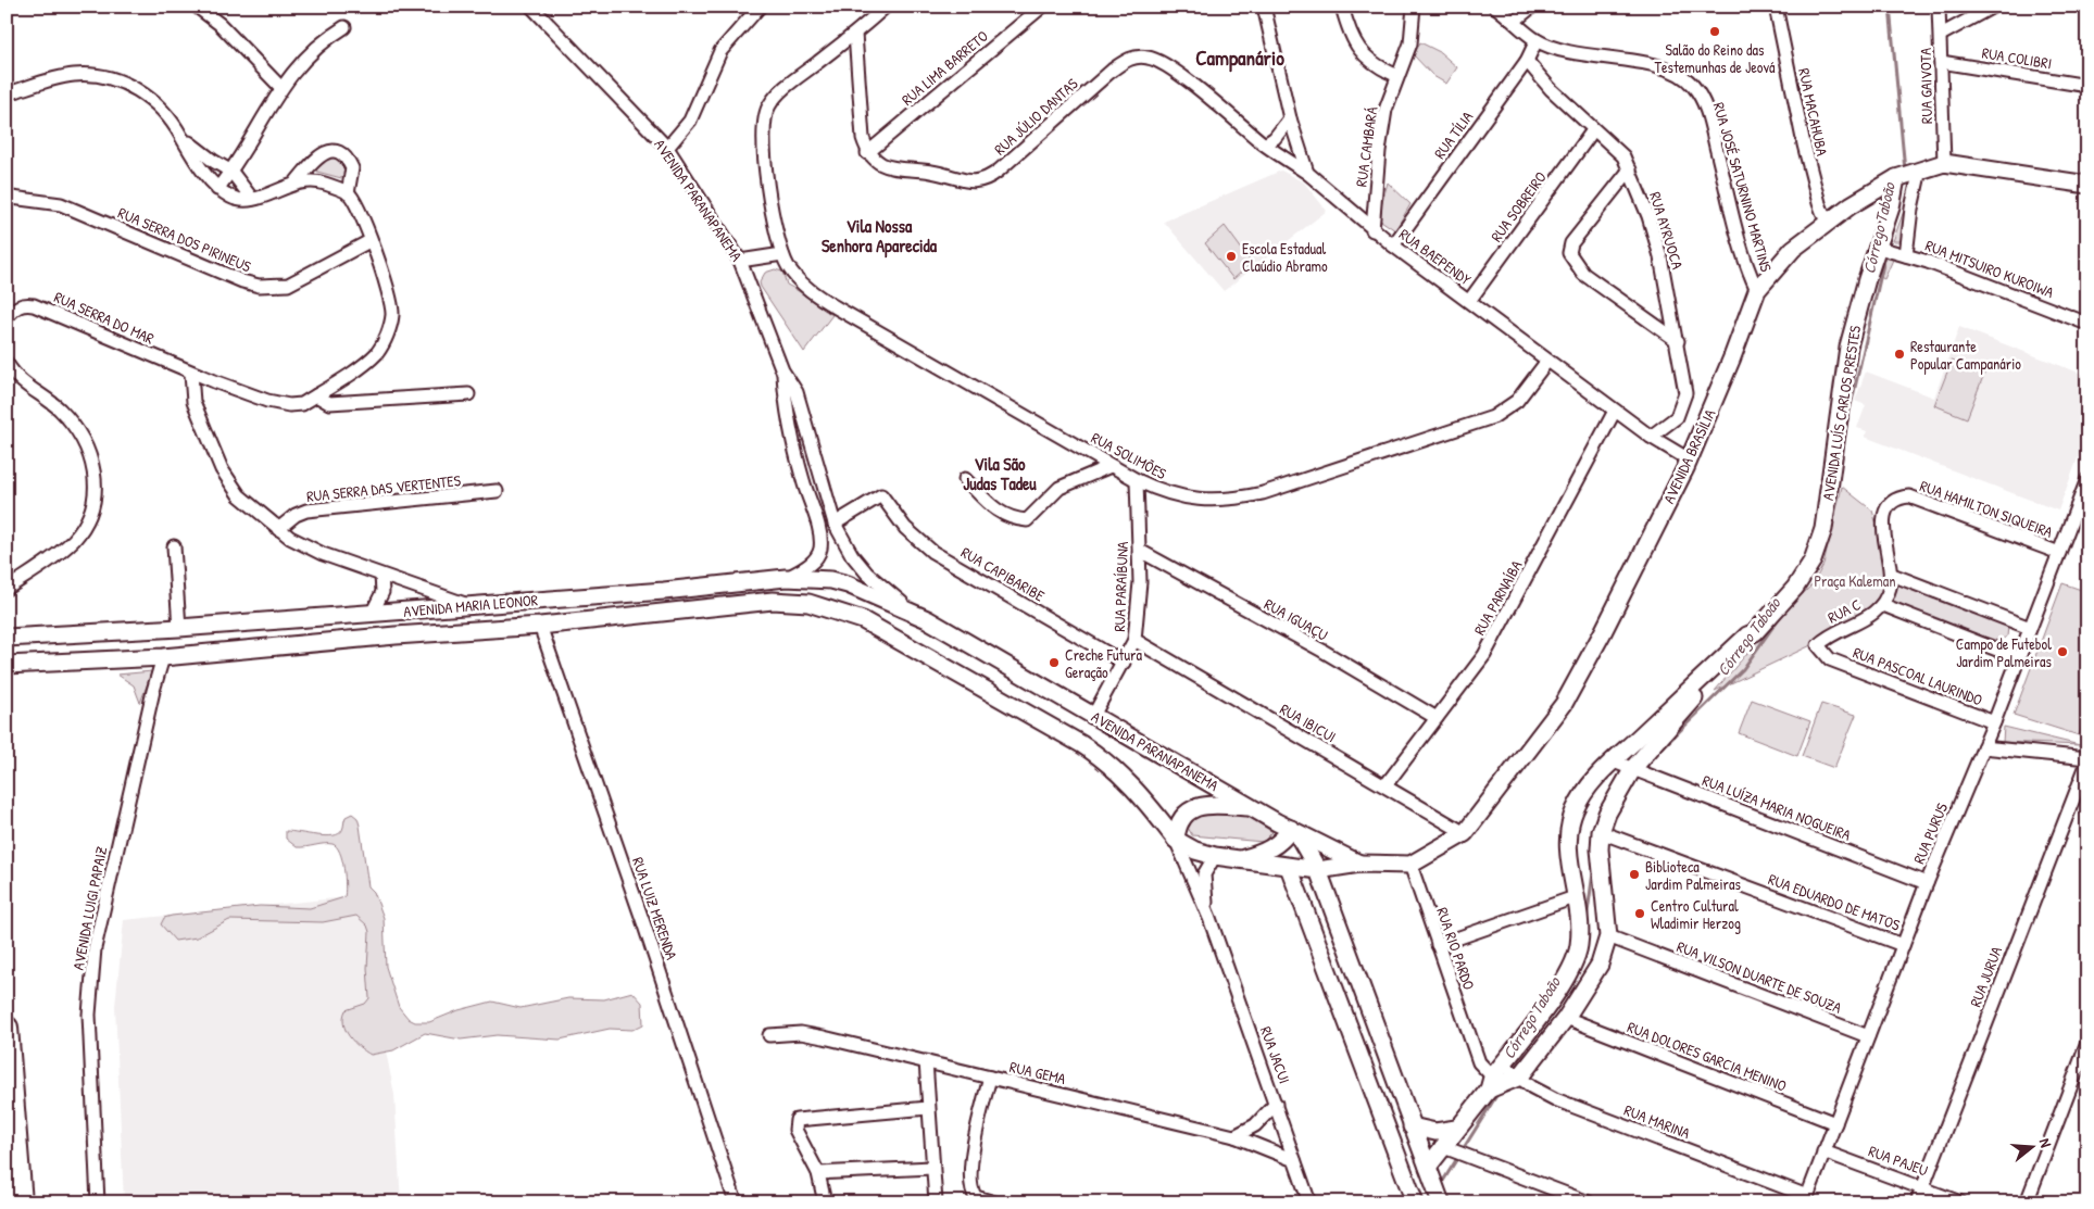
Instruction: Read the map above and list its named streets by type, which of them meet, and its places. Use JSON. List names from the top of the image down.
{
  "streets": {
    "street": [
      "RUA COLIBRI",
      "RUA LIMA BARRETO",
      "RUA GAIVOTA",
      "RUA MACAHUBA",
      "RUA JÚLIO DANTAS",
      "RUA TÍLIA",
      "RUA CAMBARÁ",
      "RUA JOSÉ SATURNINO MARTINS",
      "AVENIDA PARANAPANEMA",
      "RUA SOBREIRO",
      "RUA AYRUOCA",
      "RUA SERRA DOS PIRINEUS",
      "RUA BAEPENDY",
      "RUA MITSUIRO KUROIWA",
      "RUA SERRA DO MAR",
      "AVENIDA LUÍS CARLOS PRESTES",
      "RUA SOLIMÕES",
      "AVENIDA BRASÍLIA",
      "RUA SERRA DAS VERTENTES",
      "RUA HAMILTON SIQUEIRA",
      "RUA CAPIBARIBE",
      "RUA PARAÍBUNA",
      "RUA PARNAÍBA",
      "AVENIDA MARIA LEONOR",
      "RUA C",
      "RUA IGUAÇU",
      "RUA PASCOAL LAURINDO",
      "RUA IBICUI",
      "RUA LUÍZA MARIA NOGUEIRA",
      "RUA PURUS",
      "RUA EDUARDO DE MATOS",
      "AVENIDA LUIGI PAPAIZ",
      "RUA LUIZ MERENDA",
      "RUA RIO PARDO",
      "RUA VILSON DUARTE DE SOUZA",
      "RUA JURUA",
      "RUA JACUI",
      "RUA DOLORES GARCIA MENINO",
      "RUA GEMA",
      "RUA MARINA",
      "RUA PAJEU"
    ]
  },
  "crossings": [
    ["RUA COLIBRI", "RUA GAIVOTA"],
    ["RUA LIMA BARRETO", "RUA JÚLIO DANTAS"],
    ["RUA GAIVOTA", "AVENIDA BRASÍLIA"],
    ["RUA MACAHUBA", "AVENIDA BRASÍLIA"],
    ["RUA JÚLIO DANTAS", "RUA BAEPENDY"],
    ["RUA TÍLIA", "RUA JOSÉ SATURNINO MARTINS"],
    ["RUA TÍLIA", "RUA AYRUOCA"],
    ["RUA TÍLIA", "RUA BAEPENDY"],
    ["RUA CAMBARÁ", "RUA BAEPENDY"],
    ["RUA JOSÉ SATURNINO MARTINS", "AVENIDA BRASÍLIA"],
    ["AVENIDA PARANAPANEMA", "RUA CAPIBARIBE"],
    ["AVENIDA PARANAPANEMA", "RUA PARAÍBUNA"],
    ["AVENIDA PARANAPANEMA", "AVENIDA MARIA LEONOR"],
    ["AVENIDA PARANAPANEMA", "RUA JACUI"],
    ["RUA SOBREIRO", "RUA AYRUOCA"],
    ["RUA SOBREIRO", "RUA BAEPENDY"],
    ["RUA AYRUOCA", "RUA BAEPENDY"],
    ["RUA SERRA DOS PIRINEUS", "RUA SERRA DO MAR"],
    ["RUA BAEPENDY", "RUA SOLIMÕES"],
    ["RUA BAEPENDY", "AVENIDA BRASÍLIA"],
    ["RUA BAEPENDY", "RUA PARNAÍBA"],
    ["RUA MITSUIRO KUROIWA", "AVENIDA LUÍS CARLOS PRESTES"],
    ["AVENIDA LUÍS CARLOS PRESTES", "AVENIDA BRASÍLIA"],
    ["AVENIDA LUÍS CARLOS PRESTES", "RUA LUÍZA MARIA NOGUEIRA"],
    ["AVENIDA LUÍS CARLOS PRESTES", "RUA EDUARDO DE MATOS"],
    ["AVENIDA LUÍS CARLOS PRESTES", "RUA RIO PARDO"],
    ["AVENIDA LUÍS CARLOS PRESTES", "RUA VILSON DUARTE DE SOUZA"],
    ["AVENIDA LUÍS CARLOS PRESTES", "RUA DOLORES GARCIA MENINO"],
    ["AVENIDA LUÍS CARLOS PRESTES", "RUA MARINA"],
    ["RUA SOLIMÕES", "RUA PARAÍBUNA"],
    ["AVENIDA BRASÍLIA", "RUA IBICUI"],
    ["AVENIDA BRASÍLIA", "RUA RIO PARDO"],
    ["RUA HAMILTON SIQUEIRA", "RUA C"],
    ["RUA HAMILTON SIQUEIRA", "RUA PURUS"],
    ["RUA CAPIBARIBE", "RUA PARAÍBUNA"],
    ["RUA PARAÍBUNA", "RUA IGUAÇU"],
    ["RUA PARAÍBUNA", "RUA IBICUI"],
    ["RUA PARNAÍBA", "RUA IGUAÇU"],
    ["RUA PARNAÍBA", "RUA IBICUI"],
    ["AVENIDA MARIA LEONOR", "AVENIDA LUIGI PAPAIZ"],
    ["AVENIDA MARIA LEONOR", "RUA LUIZ MERENDA"],
    ["RUA C", "RUA PASCOAL LAURINDO"],
    ["RUA PASCOAL LAURINDO", "RUA PURUS"],
    ["RUA LUÍZA MARIA NOGUEIRA", "RUA PURUS"],
    ["RUA PURUS", "RUA EDUARDO DE MATOS"],
    ["RUA PURUS", "RUA VILSON DUARTE DE SOUZA"],
    ["RUA PURUS", "RUA DOLORES GARCIA MENINO"],
    ["RUA PURUS", "RUA MARINA"],
    ["RUA PURUS", "RUA PAJEU"],
    ["RUA JURUA", "RUA PAJEU"],
    ["RUA JACUI", "RUA GEMA"]
  ],
  "districts": ["Campanário", "Vila Nossa Senhora Aparecida", "Vila São Judas Tadeu"],
  "water": ["Córrego Taboão"],
  "parks": ["Praça Kaleman"],
  "places": [
    "Salão do Reino das Testemunhas de Jeová",
    "Escola Estadual Claúdio Abramo",
    "Restaurante Popular Campanário",
    "Campo de Futebol Jardim Palmeiras",
    "Creche Futura Geração",
    "Biblioteca Jardim Palmeiras",
    "Centro Cultural Wladimir Herzog"
  ],
  "north": "right"
}
